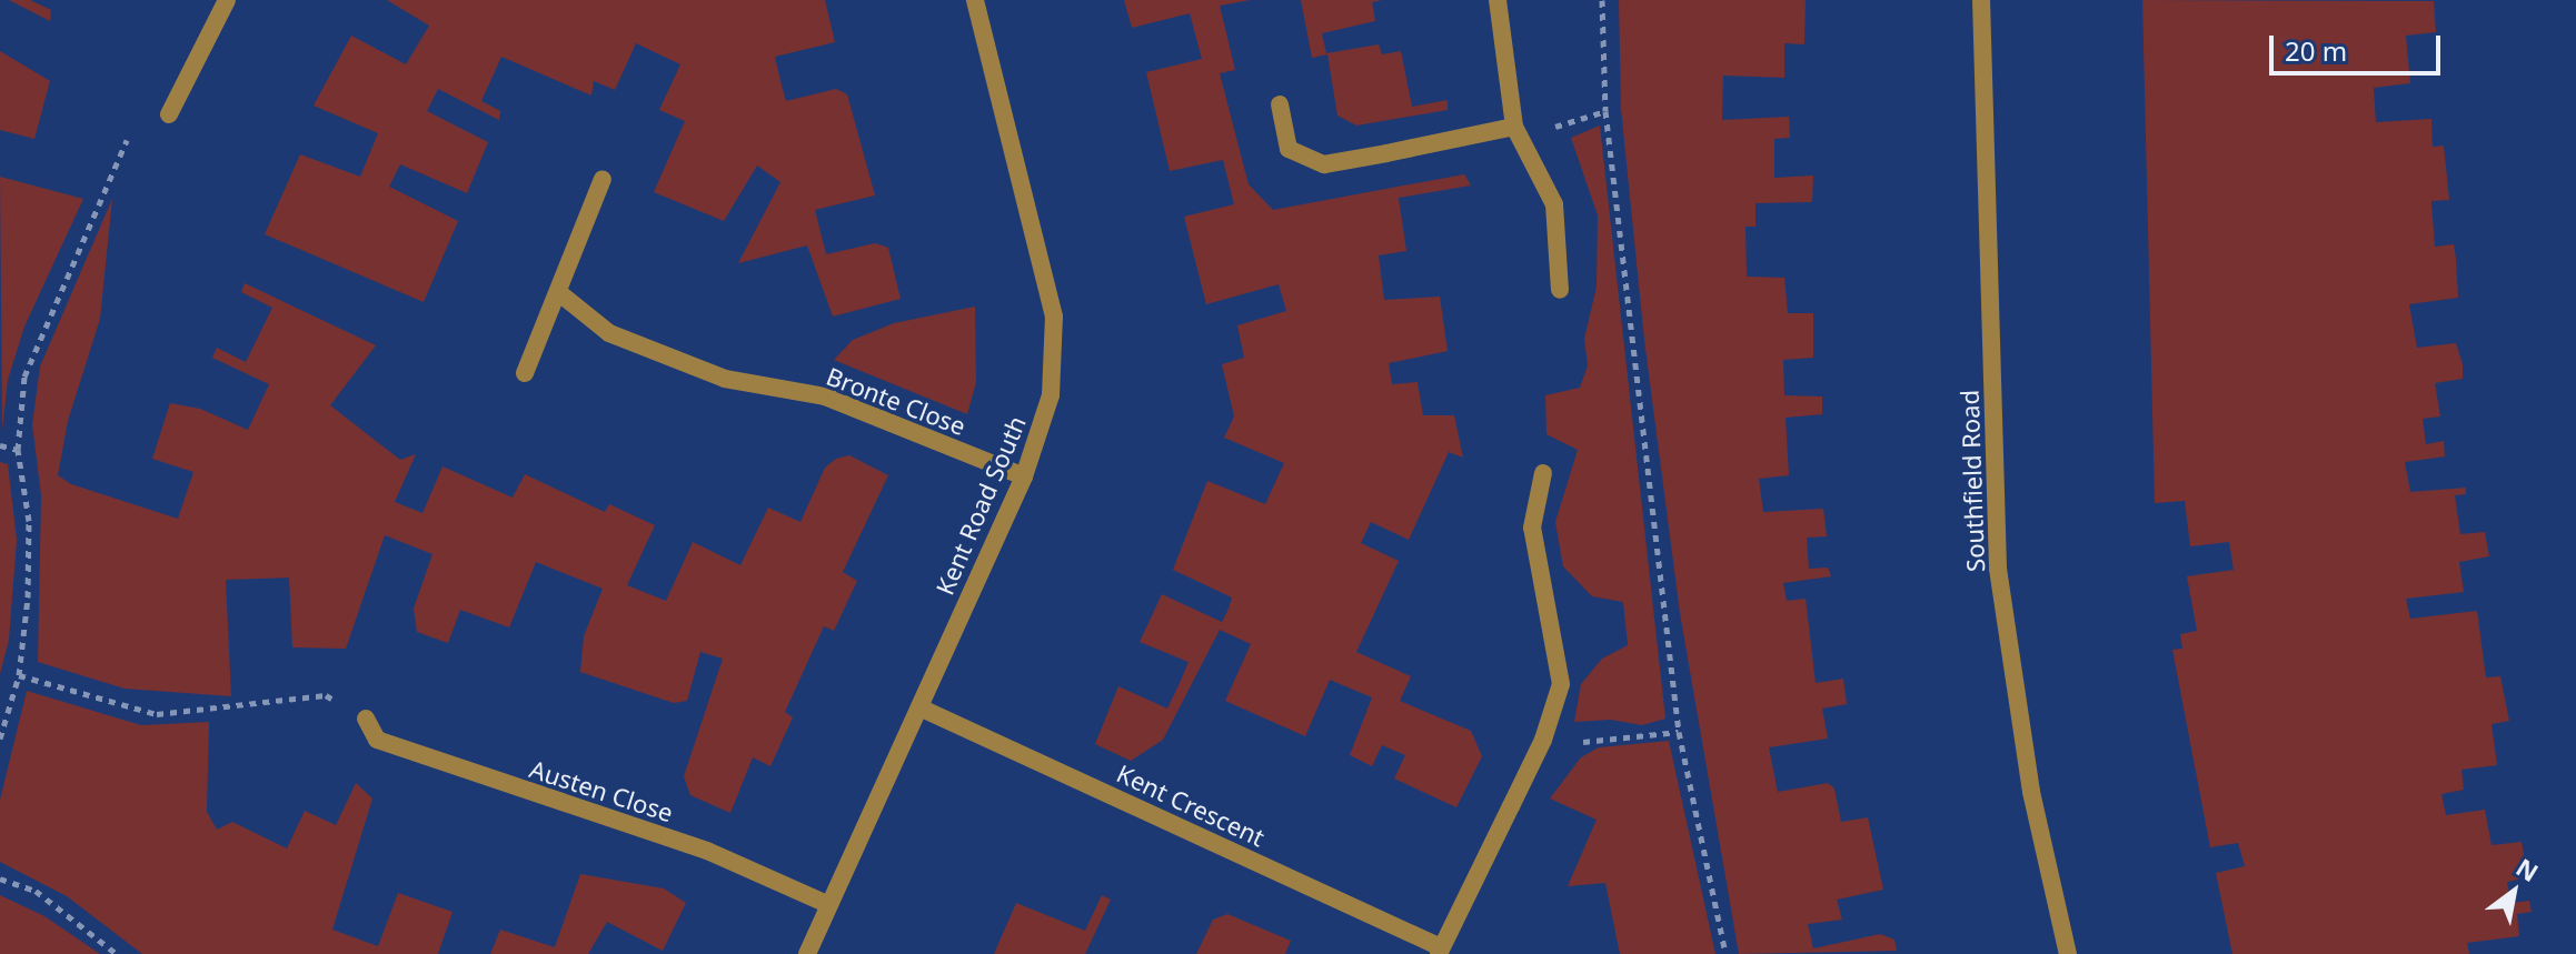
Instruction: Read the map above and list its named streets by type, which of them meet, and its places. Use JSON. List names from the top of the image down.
{
  "streets": {
    "street": [
      "Bronte Close",
      "Southfield Road",
      "Kent Road South",
      "Austen Close",
      "Kent Crescent"
    ]
  },
  "crossings": [
    ["Bronte Close", "Kent Road South"],
    ["Kent Road South", "Austen Close"],
    ["Kent Road South", "Kent Crescent"]
  ],
  "scale_bar": "20 m",
  "north": "top right"
}
